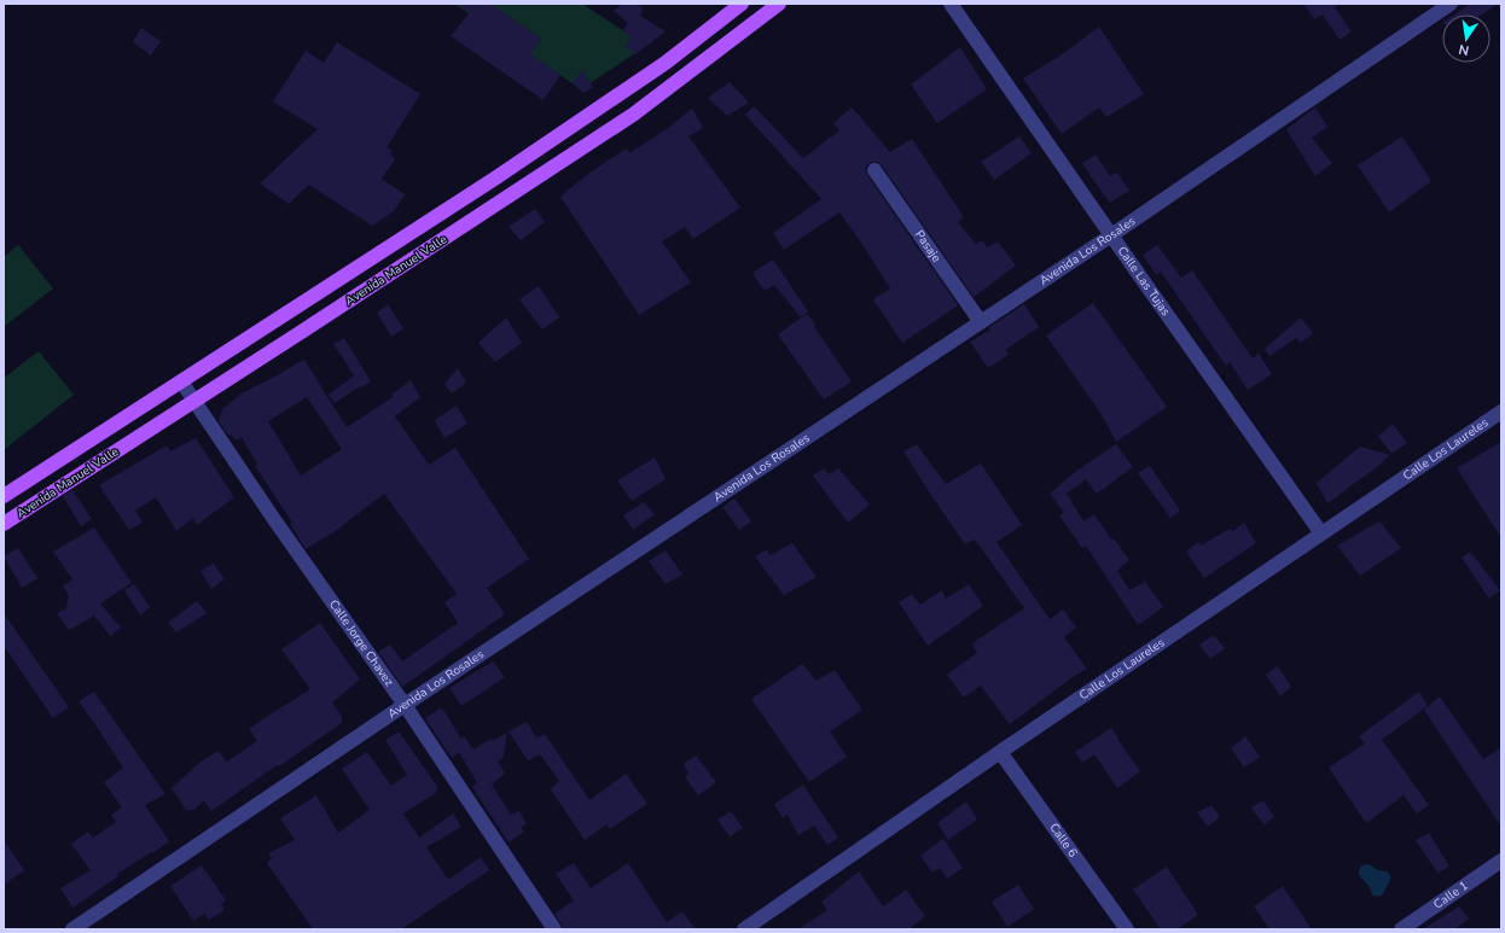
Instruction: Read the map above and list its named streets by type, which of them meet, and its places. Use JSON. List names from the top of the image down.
{
  "streets": {
    "main road": ["Avenida Manuel Valle"],
    "street": [
      "Pasaje",
      "Avenida Los Rosales",
      "Calle Las Tujas",
      "Calle Los Laureles",
      "Calle Jorge Chavez",
      "Calle 6",
      "Calle 1"
    ]
  },
  "crossings": [
    ["Pasaje", "Avenida Los Rosales"],
    ["Avenida Los Rosales", "Calle Las Tujas"],
    ["Avenida Los Rosales", "Calle Jorge Chavez"],
    ["Avenida Manuel Valle", "Calle Jorge Chavez"],
    ["Calle Las Tujas", "Calle Los Laureles"],
    ["Calle Los Laureles", "Calle 6"]
  ],
  "north": "bottom"
}
